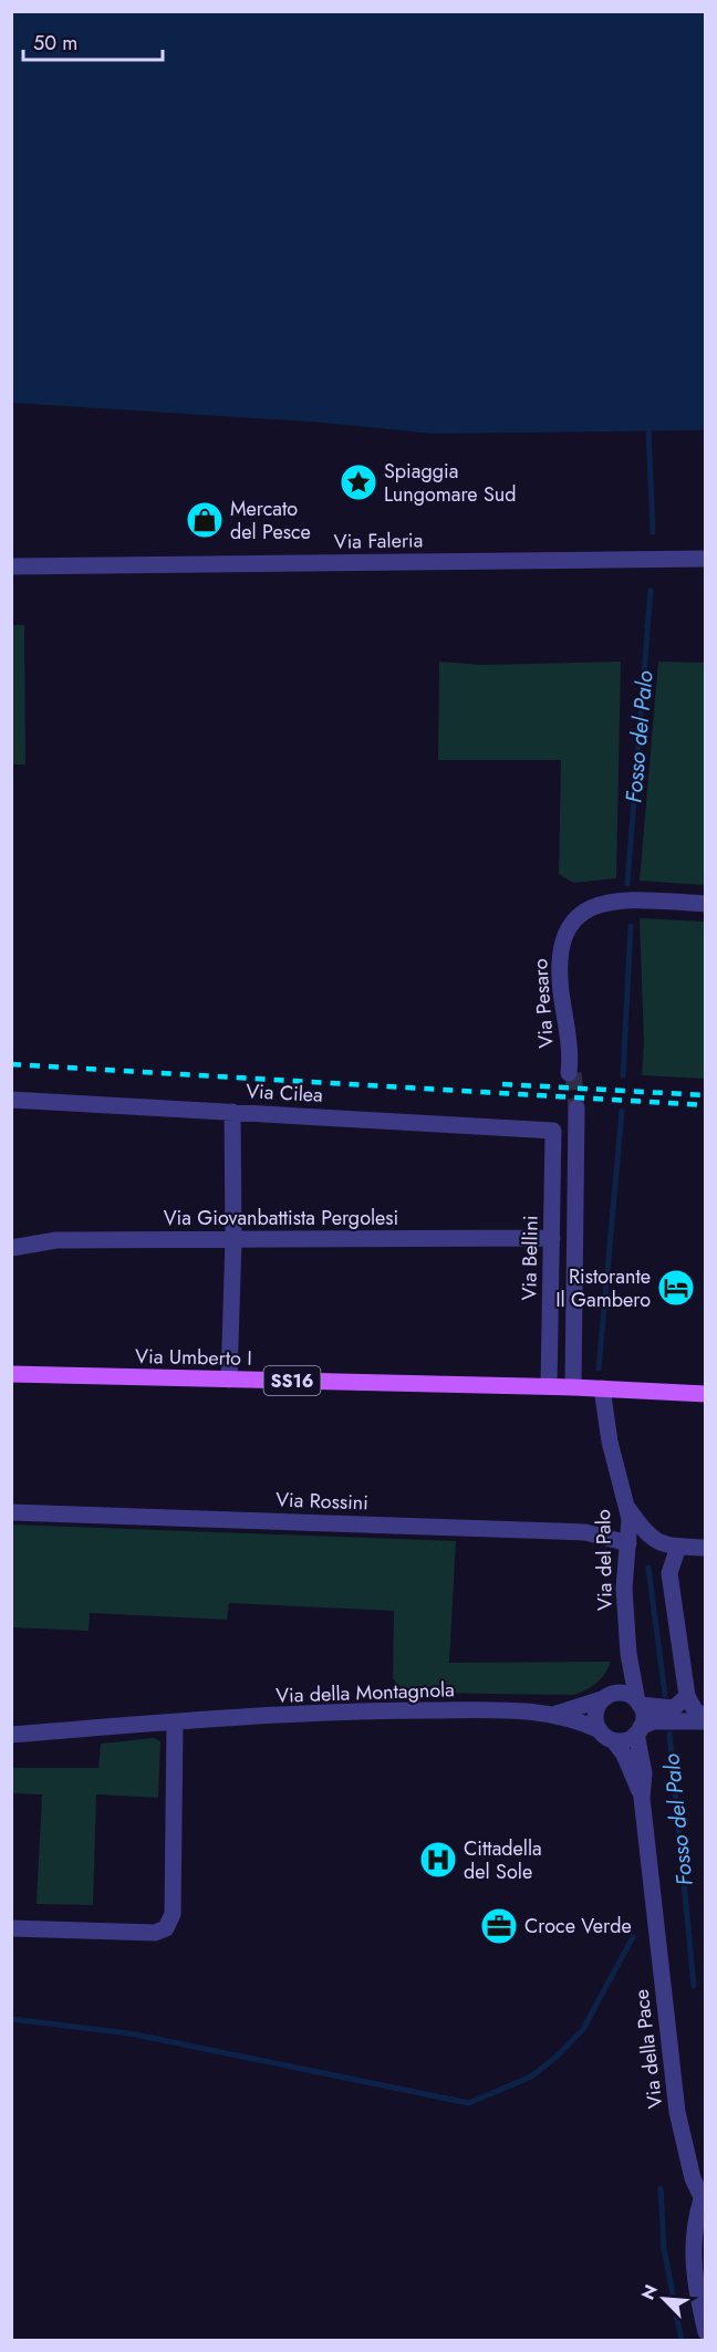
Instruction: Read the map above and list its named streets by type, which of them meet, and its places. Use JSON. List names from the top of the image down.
{
  "streets": {
    "main road": ["Via Umberto I", "SS16"],
    "street": [
      "Via Faleria",
      "Via Pesaro",
      "Via Cilea",
      "Via Giovanbattista Pergolesi",
      "Via Bellini",
      "Via Rossini",
      "Via del Palo",
      "Via della Montagnola",
      "Via della Pace"
    ]
  },
  "crossings": [
    ["Via Cilea", "Via Bellini"],
    ["Via Giovanbattista Pergolesi", "Via Bellini"],
    ["Via Bellini", "Via Umberto I"],
    ["Via Umberto I", "SS16"],
    ["SS16", "Via del Palo"],
    ["Via Rossini", "Via del Palo"],
    ["Via del Palo", "Via della Montagnola"],
    ["Via del Palo", "Via della Pace"]
  ],
  "water": ["Fosso del Palo"],
  "places": {
    "place": ["Spiaggia Lungomare Sud"],
    "shop": ["Mercato del Pesce"],
    "hotel": ["Ristorante Il Gambero"],
    "hospital": ["Cittadella del Sole"],
    "office": ["Croce Verde"]
  },
  "scale_bar": "50 m",
  "north": "top left"
}
